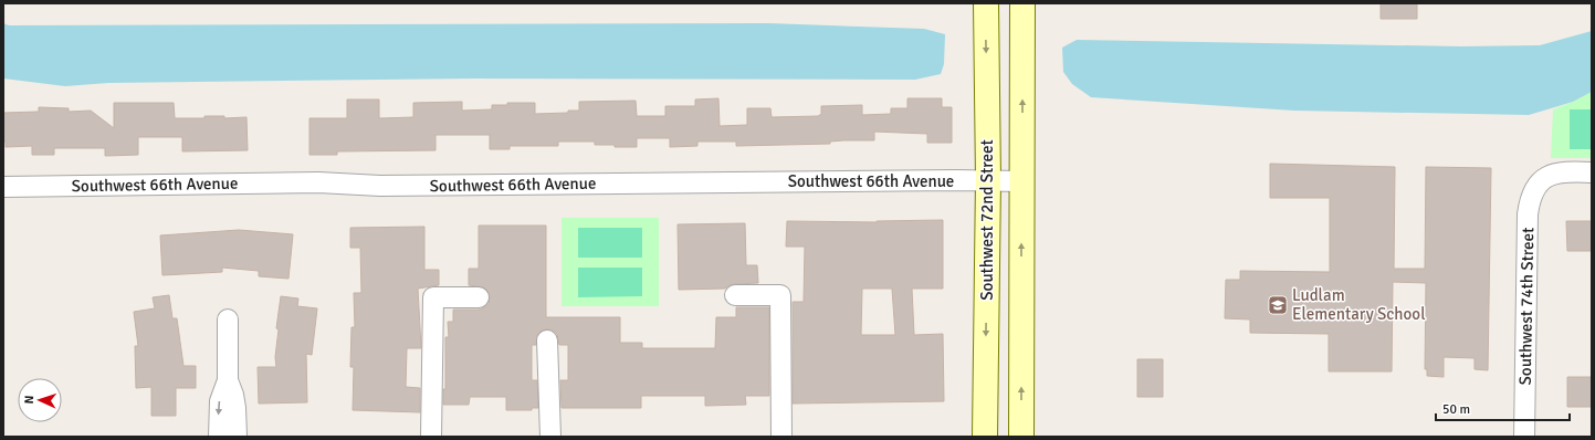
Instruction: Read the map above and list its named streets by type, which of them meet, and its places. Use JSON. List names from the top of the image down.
{
  "streets": {
    "main road": ["Southwest 72nd Street"],
    "street": ["Southwest 66th Avenue", "Southwest 74th Street"]
  },
  "crossings": [
    ["Southwest 66th Avenue", "Southwest 72nd Street"]
  ],
  "places": {
    "school or university": ["Ludlam Elementary School"]
  },
  "scale_bar": "50 m",
  "north": "left"
}
